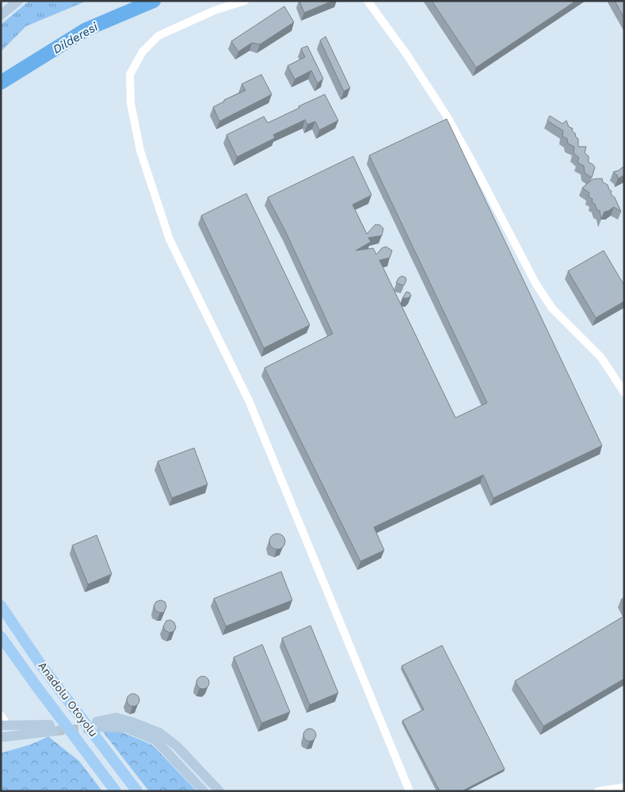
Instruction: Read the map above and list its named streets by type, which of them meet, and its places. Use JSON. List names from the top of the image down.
{
  "streets": {
    "highway": ["Anadolu Otoyolu"]
  },
  "water": ["Dilderesi"]
}
